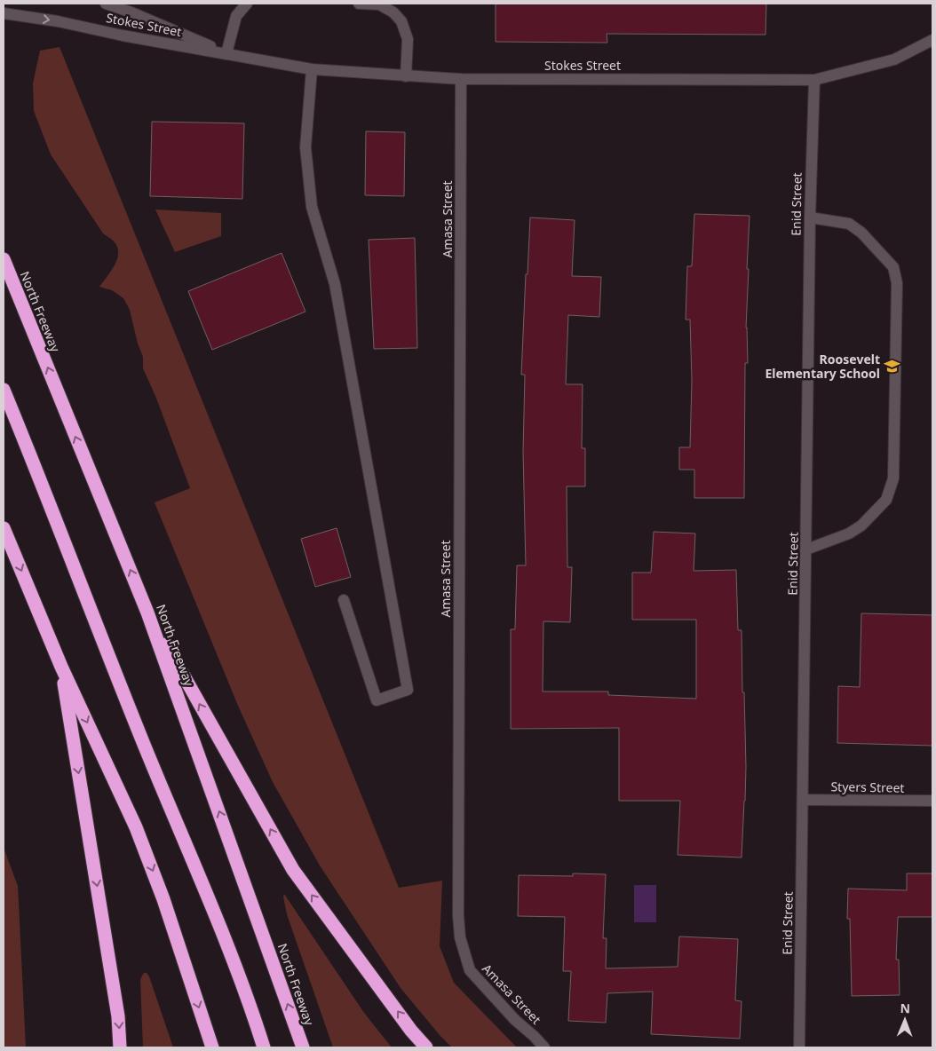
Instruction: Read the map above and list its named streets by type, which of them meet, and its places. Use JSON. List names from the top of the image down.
{
  "streets": {
    "highway": ["North Freeway"],
    "street": [
      "Stokes Street",
      "Enid Street",
      "Amasa Street",
      "Styers Street"
    ]
  },
  "crossings": [
    ["Stokes Street", "Enid Street"],
    ["Stokes Street", "Amasa Street"],
    ["Enid Street", "Styers Street"]
  ],
  "places": {
    "school or university": ["Roosevelt Elementary School"]
  },
  "north": "top"
}
